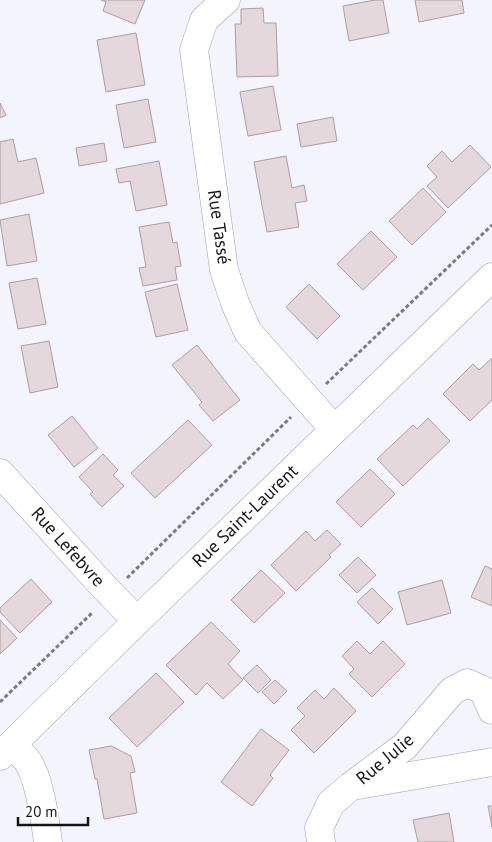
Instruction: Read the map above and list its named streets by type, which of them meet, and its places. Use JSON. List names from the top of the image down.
{
  "streets": {
    "street": [
      "Rue Tassé",
      "Rue Saint-Laurent",
      "Rue Lefebvre",
      "Rue Julie"
    ]
  },
  "crossings": [
    ["Rue Tassé", "Rue Saint-Laurent"],
    ["Rue Saint-Laurent", "Rue Lefebvre"]
  ],
  "scale_bar": "20 m"
}
